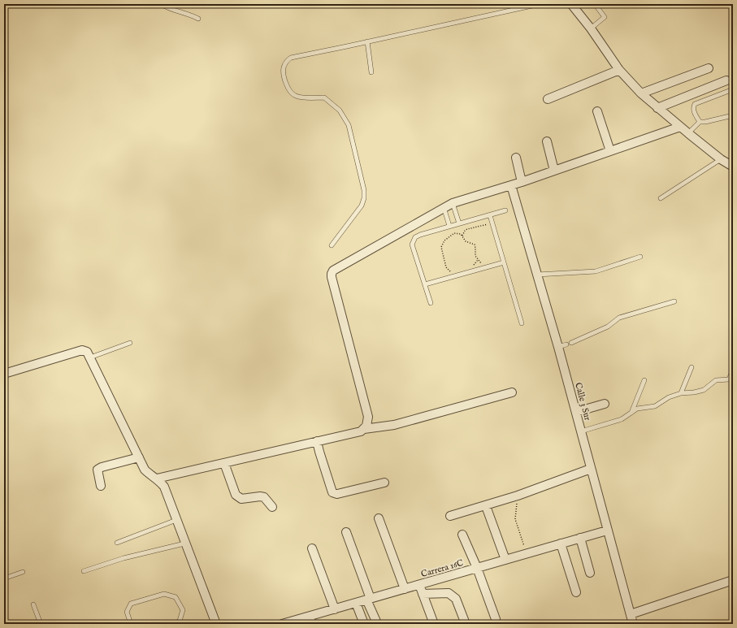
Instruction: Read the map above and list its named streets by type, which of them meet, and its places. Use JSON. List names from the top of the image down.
{
  "streets": {
    "street": ["Calle 3 Sur", "Carrera 16C"]
  },
  "crossings": [
    ["Calle 3 Sur", "Carrera 16C"]
  ]
}
